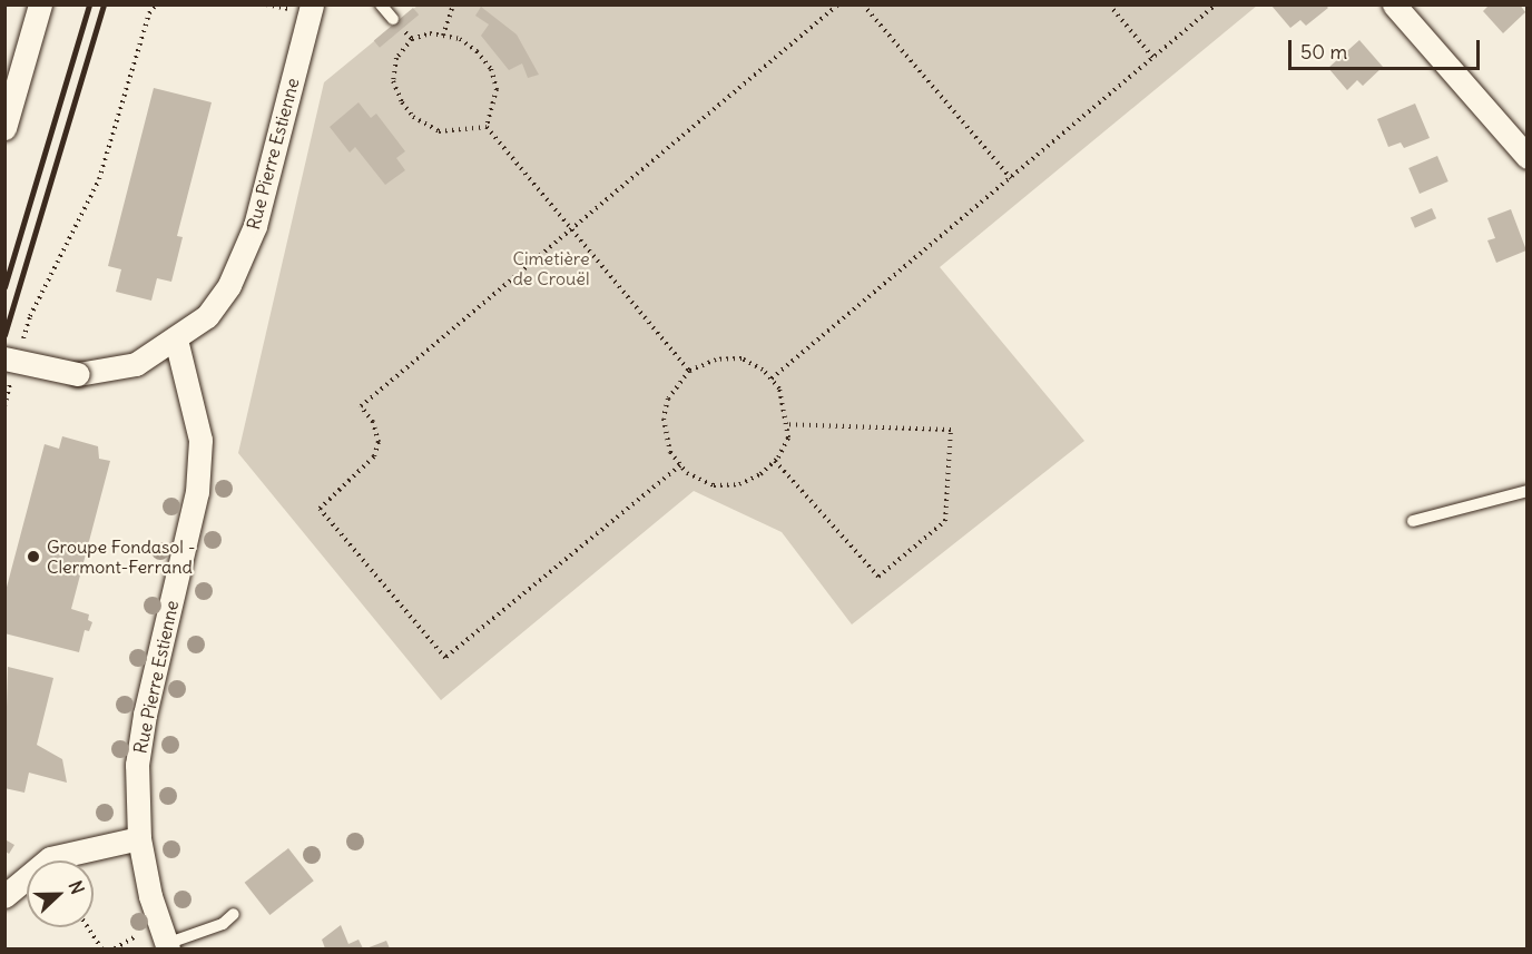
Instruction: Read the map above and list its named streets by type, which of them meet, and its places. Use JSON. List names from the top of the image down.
{
  "streets": {
    "street": ["Rue Pierre Estienne"]
  },
  "parks": ["Cimetière de Crouël"],
  "places": ["Groupe Fondasol - Clermont-Ferrand"],
  "scale_bar": "50 m",
  "north": "right"
}
